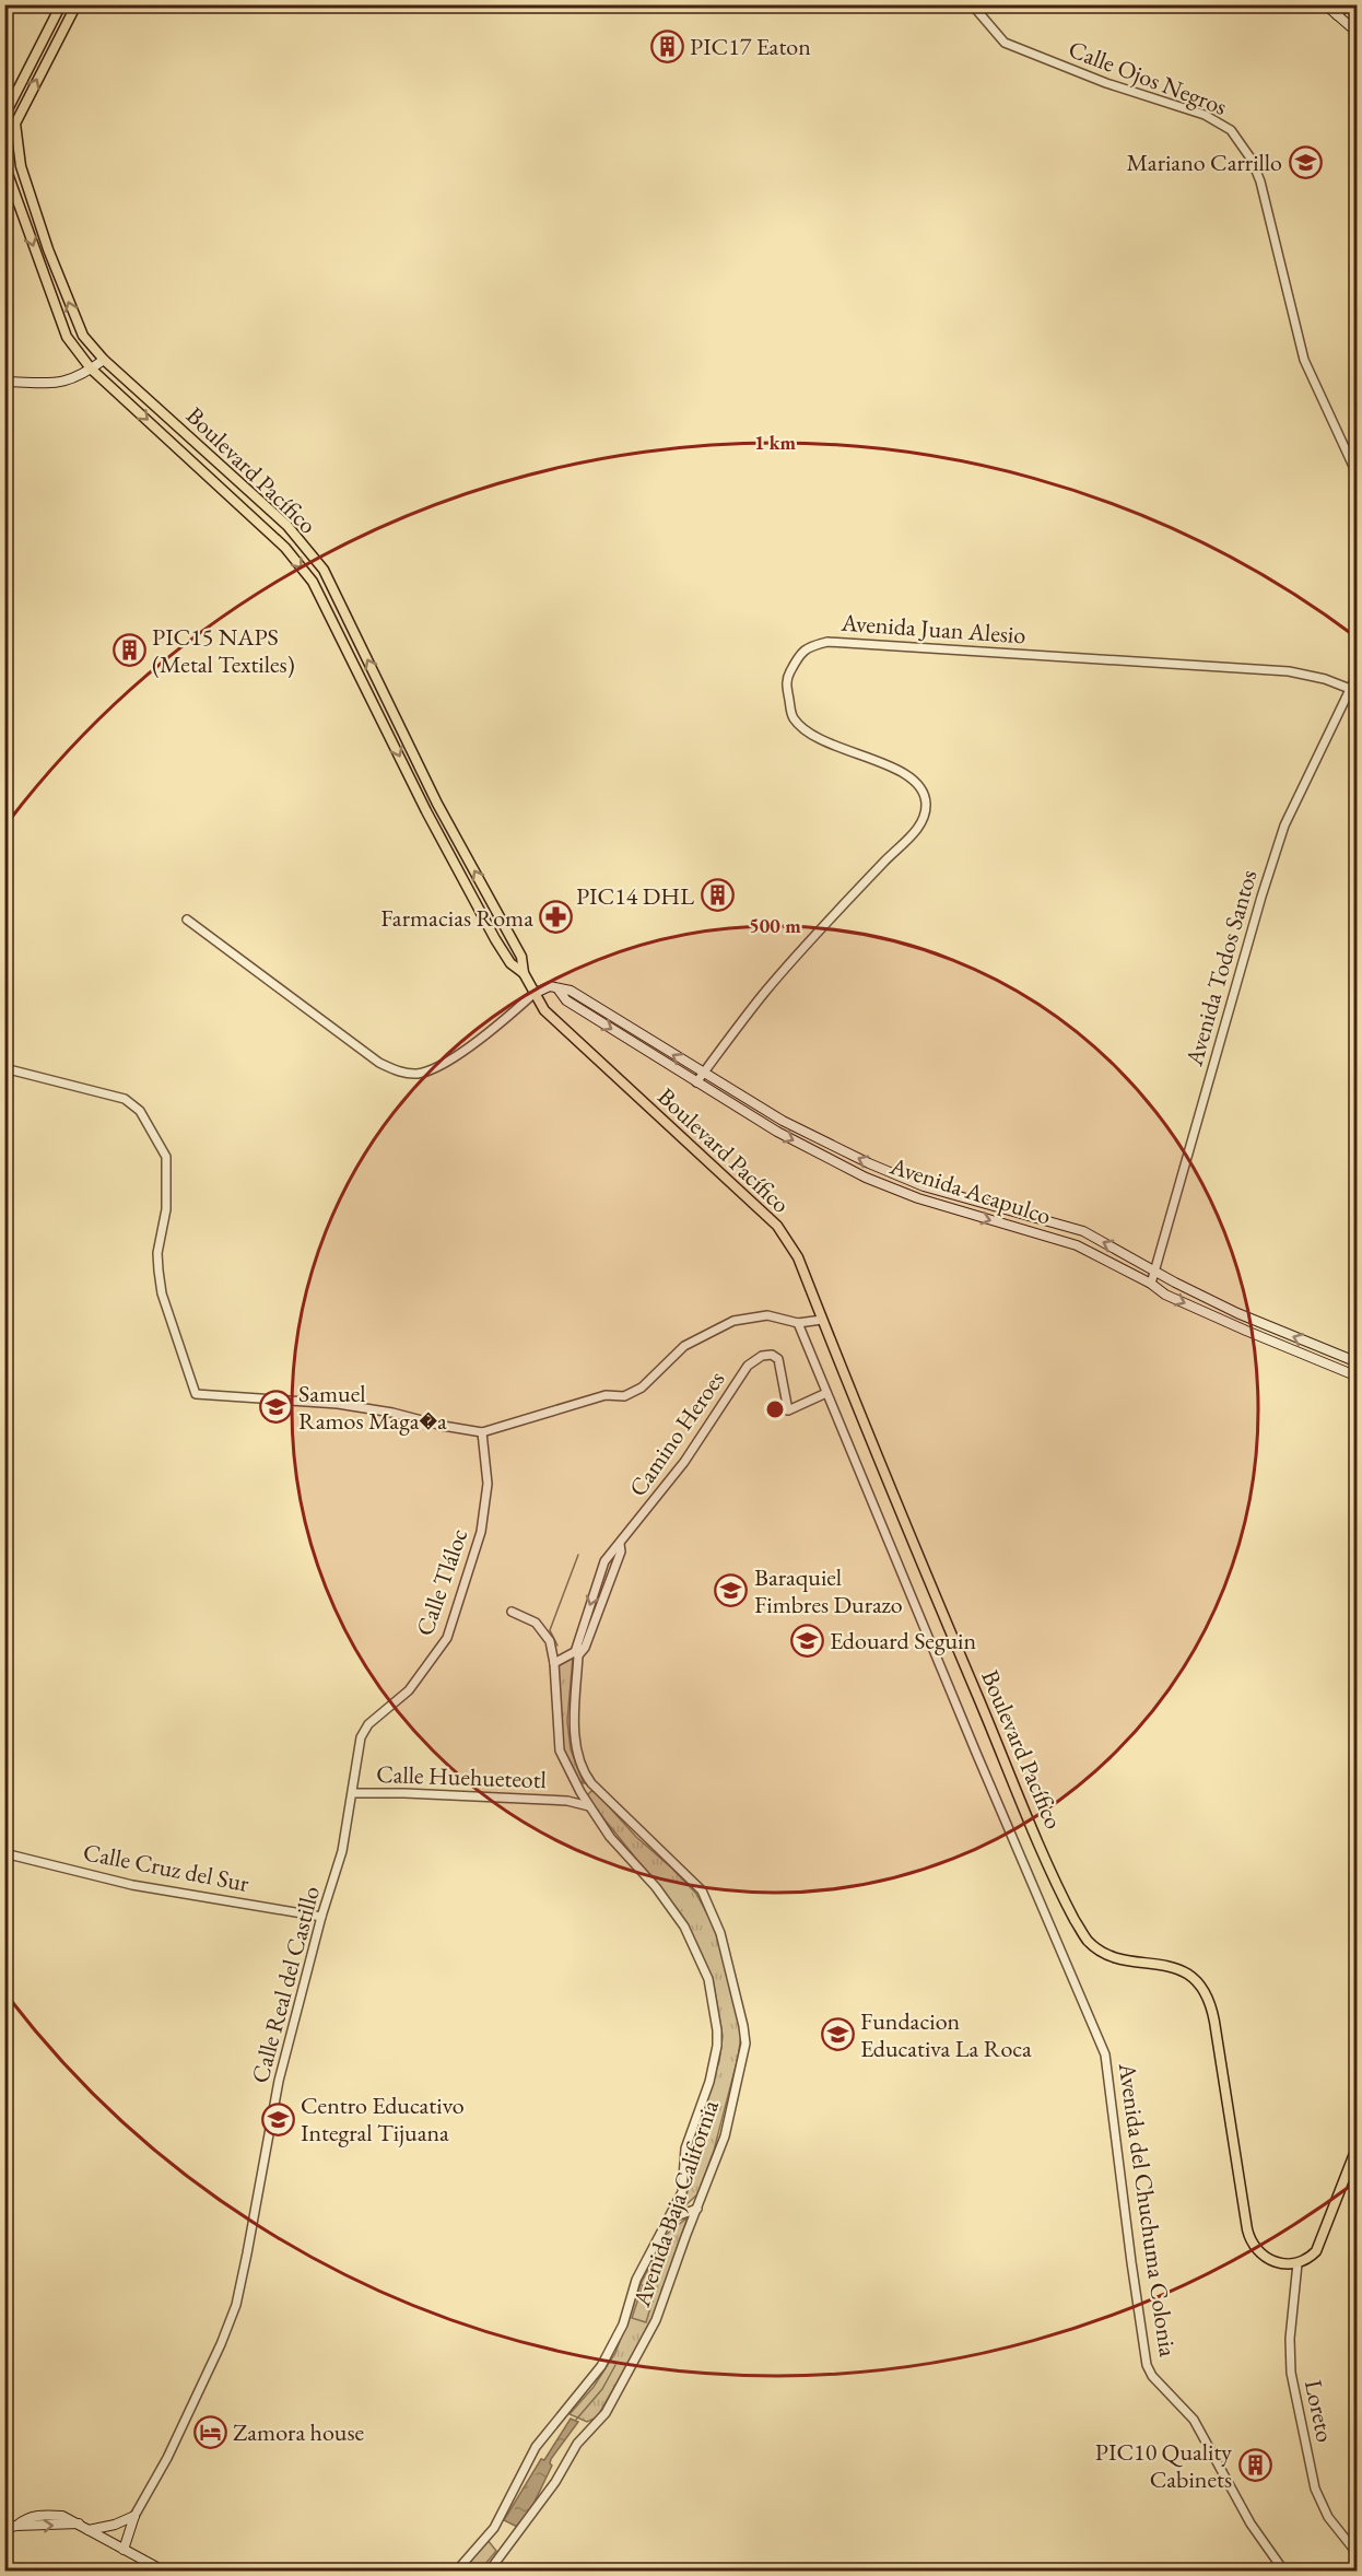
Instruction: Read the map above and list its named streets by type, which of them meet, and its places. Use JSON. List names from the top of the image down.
{
  "streets": {
    "main road": ["Boulevard Pacífico", "Avenida Acapulco"],
    "street": [
      "Calle Ojos Negros",
      "Avenida Juan Alesio",
      "Avenida Todos Santos",
      "Camino Heroes",
      "Calle Tláloc",
      "Calle Huehueteotl",
      "Calle Cruz del Sur",
      "Calle Real del Castillo",
      "Avenida Baja California",
      "Avenida del Chuchuma Colonia",
      "Loreto"
    ]
  },
  "crossings": [
    ["Boulevard Pacífico", "Loreto"],
    ["Avenida Juan Alesio", "Avenida Todos Santos"],
    ["Avenida Juan Alesio", "Avenida Acapulco"],
    ["Avenida Todos Santos", "Avenida Acapulco"],
    ["Camino Heroes", "Avenida Baja California"],
    ["Camino Heroes", "Avenida del Chuchuma Colonia"],
    ["Calle Tláloc", "Calle Huehueteotl"],
    ["Calle Tláloc", "Calle Real del Castillo"],
    ["Calle Huehueteotl", "Calle Real del Castillo"],
    ["Calle Huehueteotl", "Avenida Baja California"],
    ["Calle Cruz del Sur", "Calle Real del Castillo"]
  ],
  "places": {
    "building": [
      "PIC17 Eaton",
      "PIC15 NAPS (Metal Textiles)",
      "PIC14 DHL",
      "PIC10 Quality Cabinets"
    ],
    "school or university": [
      "Mariano Carrillo",
      "Samuel Ramos Maga�a",
      "Baraquiel Fimbres Durazo",
      "Edouard Seguin",
      "Fundacion Educativa La Roca",
      "Centro Educativo Integral Tijuana"
    ],
    "pharmacy": ["Farmacias Roma"],
    "hotel": ["Zamora house"]
  },
  "rings": ["1 km", "500 m"]
}
